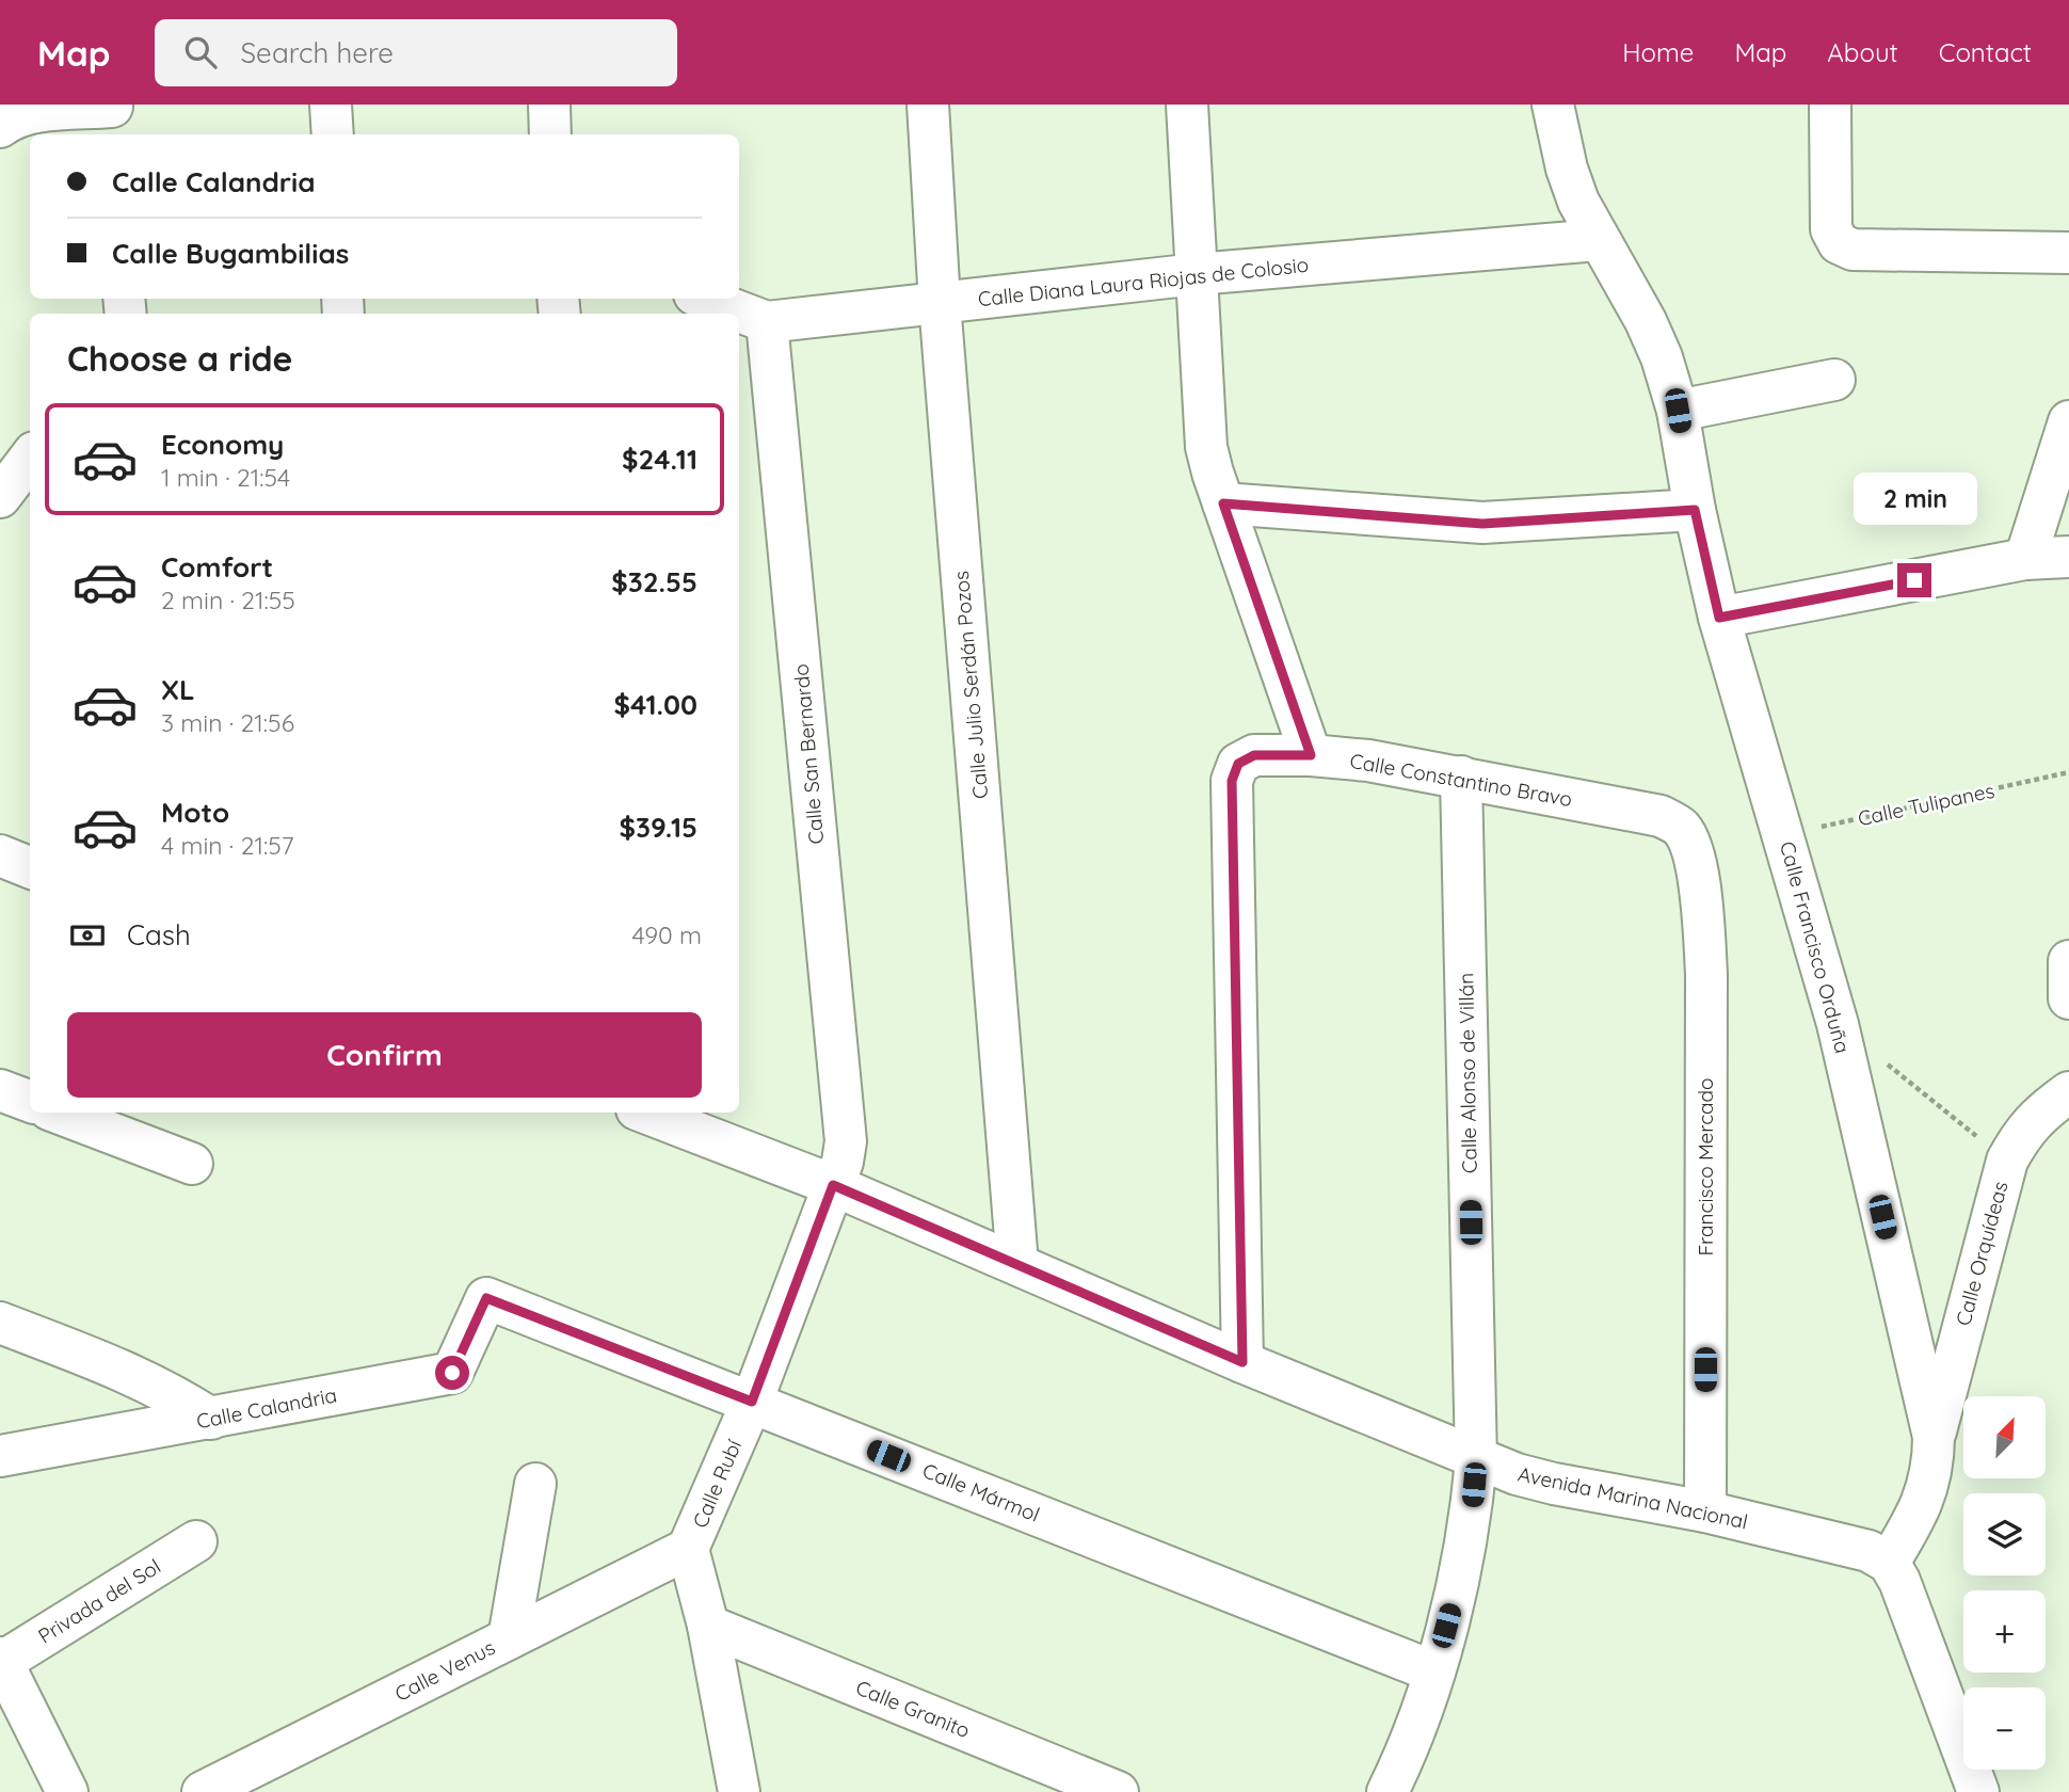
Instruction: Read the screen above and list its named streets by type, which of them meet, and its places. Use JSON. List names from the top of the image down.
{
  "streets": {
    "street": [
      "Calle Diana Laura Riojas de Colosio",
      "Calle Julio Serdán Pozos",
      "Calle San Bernardo",
      "Calle Constantino Bravo",
      "Calle Francisco Orduña",
      "Calle Alonso de Villán",
      "Francisco Mercado",
      "Calle Orquídeas",
      "Calle Calandria",
      "Calle Rubí",
      "Calle Mármol",
      "Avenida Marina Nacional",
      "Privada del Sol",
      "Calle Venus",
      "Calle Granito"
    ],
    "path": ["Calle Tulipanes"]
  },
  "crossings": [
    ["Calle Diana Laura Riojas de Colosio", "Calle Julio Serdán Pozos"],
    ["Calle Diana Laura Riojas de Colosio", "Calle San Bernardo"],
    ["Calle Diana Laura Riojas de Colosio", "Calle Francisco Orduña"],
    ["Calle Julio Serdán Pozos", "Avenida Marina Nacional"],
    ["Calle San Bernardo", "Calle Rubí"],
    ["Calle San Bernardo", "Avenida Marina Nacional"],
    ["Calle Constantino Bravo", "Calle Alonso de Villán"],
    ["Calle Constantino Bravo", "Francisco Mercado"],
    ["Calle Constantino Bravo", "Avenida Marina Nacional"],
    ["Calle Tulipanes", "Calle Francisco Orduña"],
    ["Calle Francisco Orduña", "Calle Orquídeas"],
    ["Calle Francisco Orduña", "Avenida Marina Nacional"],
    ["Calle Alonso de Villán", "Calle Mármol"],
    ["Calle Alonso de Villán", "Avenida Marina Nacional"],
    ["Francisco Mercado", "Avenida Marina Nacional"],
    ["Calle Calandria", "Calle Mármol"],
    ["Calle Rubí", "Calle Mármol"],
    ["Calle Rubí", "Avenida Marina Nacional"],
    ["Calle Rubí", "Calle Venus"],
    ["Calle Rubí", "Calle Granito"]
  ],
  "north": "top right",
  "page": {
    "header": "Map",
    "search": "Search here",
    "nav": [
      "Home",
      "Map",
      "About",
      "Contact"
    ],
    "banner": ["Calle Calandria", "Calle Bugambilias"],
    "heading": "Choose a ride",
    "list": [
      {
        "name": "Economy",
        "note": "1 min · 21:54",
        "value": "$24.11"
      },
      {
        "name": "Comfort",
        "note": "2 min · 21:55",
        "value": "$32.55"
      },
      {
        "name": "XL",
        "note": "3 min · 21:56",
        "value": "$41.00"
      },
      {
        "name": "Moto",
        "note": "4 min · 21:57",
        "value": "$39.15"
      }
    ],
    "bubble": "2 min",
    "pay": ["Cash", "490 m"],
    "buttons": "Confirm",
    "map_buttons": ["+", "−"]
  }
}
